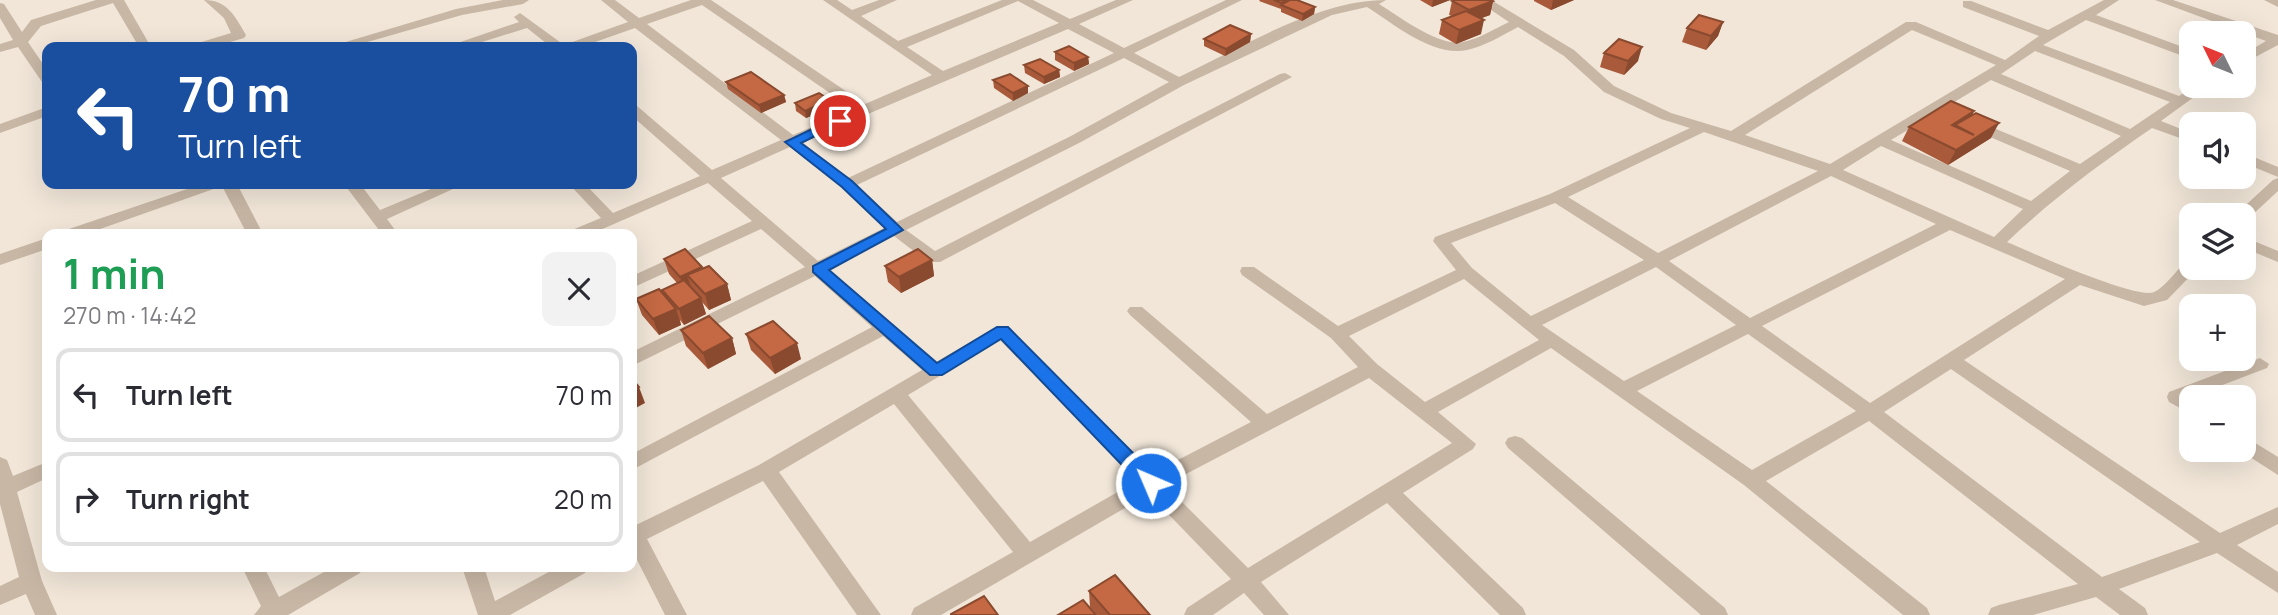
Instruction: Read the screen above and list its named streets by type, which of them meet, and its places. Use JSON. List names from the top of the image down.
{
  "north": "top left",
  "page": {
    "map_buttons": ["+", "−"],
    "turn": ["70 m", "Turn left"],
    "heading": ["1 min", "270 m · 14:42"],
    "list": [
      {
        "name": "Turn left",
        "value": "70 m"
      },
      {
        "name": "Turn right",
        "value": "20 m"
      }
    ]
  }
}
